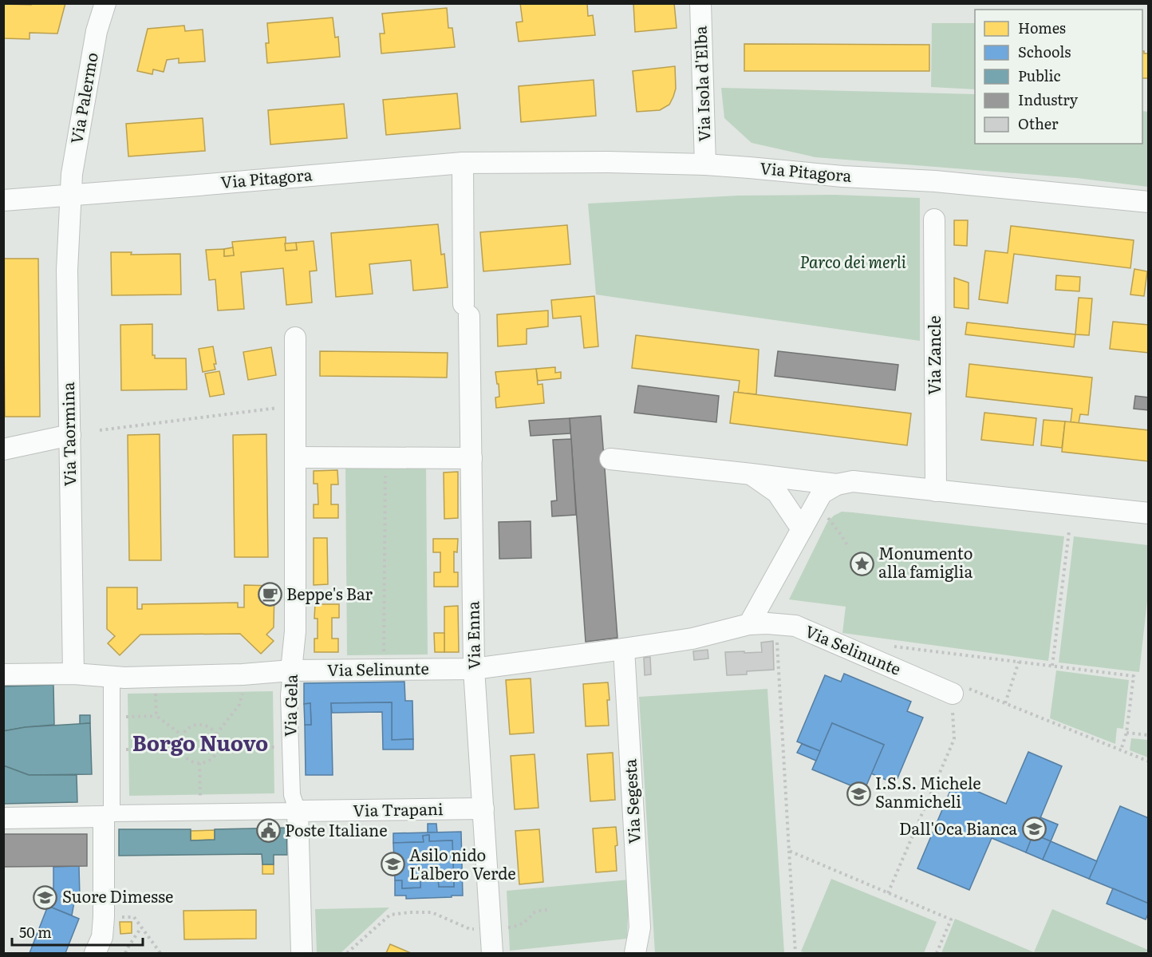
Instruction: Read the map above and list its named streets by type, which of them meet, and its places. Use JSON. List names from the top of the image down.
{
  "streets": {
    "street": [
      "Via Isola d'Elba",
      "Via Palermo",
      "Via Pitagora",
      "Via Zancle",
      "Via Taormina",
      "Via Enna",
      "Via Selinunte",
      "Via Gela",
      "Via Segesta",
      "Via Trapani"
    ]
  },
  "crossings": [
    ["Via Isola d'Elba", "Via Pitagora"],
    ["Via Palermo", "Via Pitagora"],
    ["Via Palermo", "Via Taormina"],
    ["Via Pitagora", "Via Taormina"],
    ["Via Pitagora", "Via Enna"],
    ["Via Taormina", "Via Selinunte"],
    ["Via Enna", "Via Selinunte"],
    ["Via Enna", "Via Trapani"],
    ["Via Selinunte", "Via Gela"],
    ["Via Selinunte", "Via Segesta"],
    ["Via Gela", "Via Trapani"]
  ],
  "districts": ["Borgo Nuovo"],
  "parks": ["Parco dei merli"],
  "places": {
    "place": ["Monumento alla famiglia"],
    "cafe": ["Beppe's Bar"],
    "school or university": [
      "I.S.S. Michele Sanmicheli",
      "Dall'Oca Bianca",
      "Asilo nido L'albero Verde",
      "Suore Dimesse"
    ],
    "public building": ["Poste Italiane"]
  },
  "legend": [
    "Homes",
    "Schools",
    "Public",
    "Industry",
    "Other"
  ],
  "scale_bar": "50 m"
}
